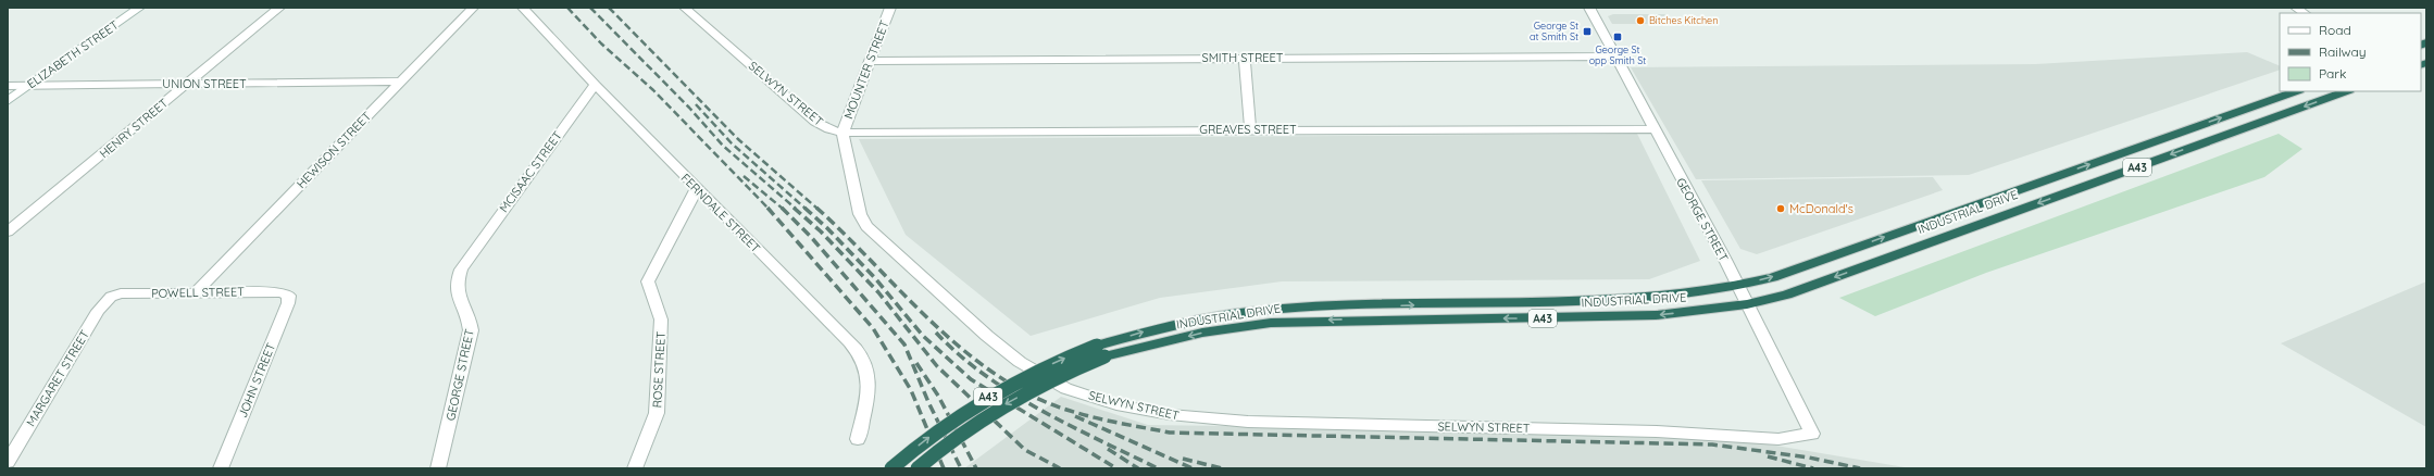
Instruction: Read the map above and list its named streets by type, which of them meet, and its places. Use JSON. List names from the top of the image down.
{
  "streets": {
    "highway": ["A43", "INDUSTRIAL DRIVE"],
    "street": [
      "ELIZABETH STREET",
      "SMITH STREET",
      "MOUNTER STREET",
      "UNION STREET",
      "SELWYN STREET",
      "HENRY STREET",
      "GREAVES STREET",
      "HEWISON STREET",
      "MCISAAC STREET",
      "FERNDALE STREET",
      "GEORGE STREET",
      "POWELL STREET",
      "ROSE STREET",
      "MARGARET STREET",
      "JOHN STREET"
    ]
  },
  "crossings": [
    ["ELIZABETH STREET", "UNION STREET"],
    ["SMITH STREET", "MOUNTER STREET"],
    ["SMITH STREET", "GEORGE STREET"],
    ["MOUNTER STREET", "SELWYN STREET"],
    ["MOUNTER STREET", "GREAVES STREET"],
    ["UNION STREET", "HENRY STREET"],
    ["UNION STREET", "HEWISON STREET"],
    ["SELWYN STREET", "GREAVES STREET"],
    ["SELWYN STREET", "GEORGE STREET"],
    ["GREAVES STREET", "GEORGE STREET"],
    ["HEWISON STREET", "POWELL STREET"],
    ["MCISAAC STREET", "FERNDALE STREET"],
    ["MCISAAC STREET", "GEORGE STREET"],
    ["INDUSTRIAL DRIVE", "GEORGE STREET"],
    ["FERNDALE STREET", "ROSE STREET"],
    ["POWELL STREET", "MARGARET STREET"],
    ["POWELL STREET", "JOHN STREET"]
  ],
  "places": {
    "other": ["Bitches Kitchen", "McDonald's"],
    "transit": ["George St at Smith St", "George St opp Smith St"]
  },
  "legend": ["Road", "Railway", "Park"]
}
